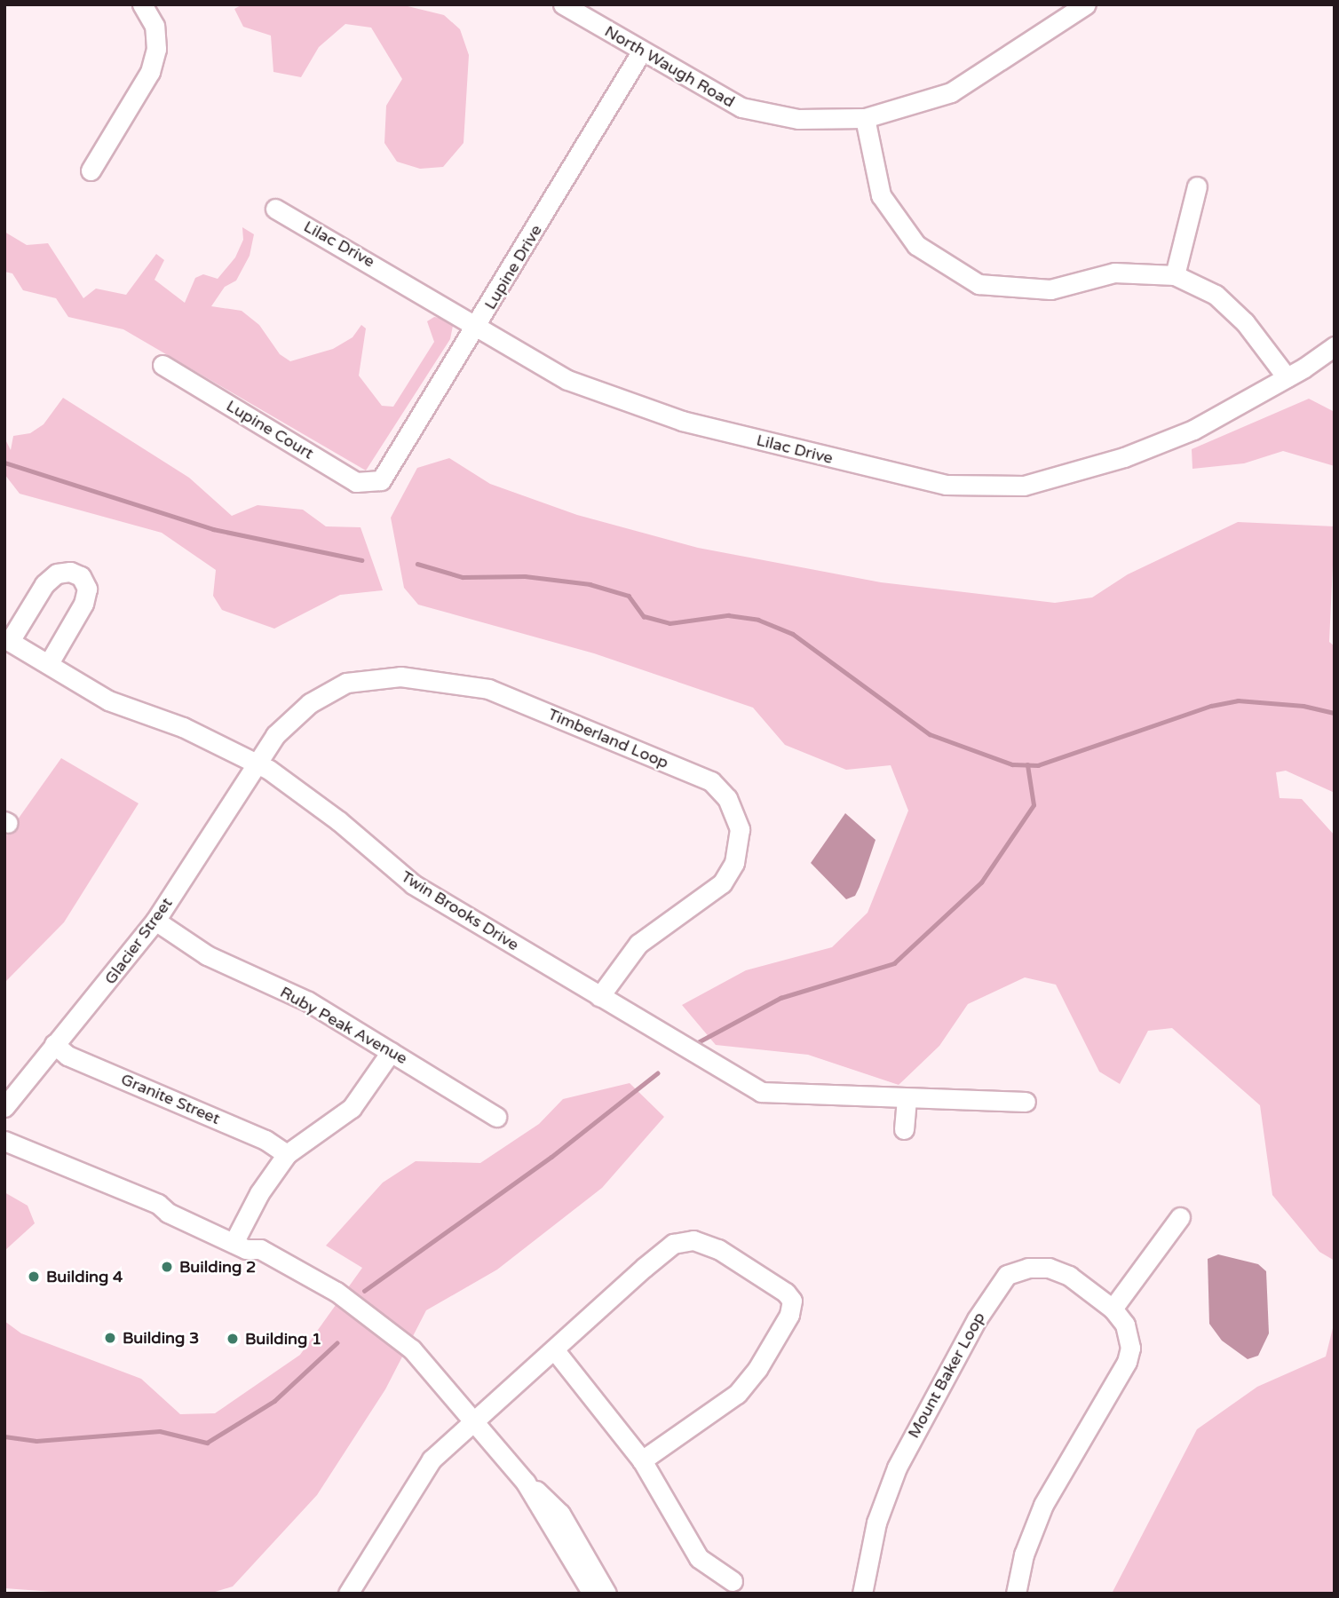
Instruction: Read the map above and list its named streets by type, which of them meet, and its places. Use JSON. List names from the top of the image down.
{
  "streets": {
    "street": [
      "North Waugh Road",
      "Lilac Drive",
      "Lupine Drive",
      "Lupine Court",
      "Timberland Loop",
      "Twin Brooks Drive",
      "Glacier Street",
      "Ruby Peak Avenue",
      "Granite Street",
      "Mount Baker Loop"
    ]
  },
  "crossings": [
    ["North Waugh Road", "Lupine Drive"],
    ["Lilac Drive", "Lupine Drive"],
    ["Lupine Drive", "Lupine Court"],
    ["Timberland Loop", "Twin Brooks Drive"],
    ["Timberland Loop", "Glacier Street"],
    ["Twin Brooks Drive", "Glacier Street"],
    ["Glacier Street", "Ruby Peak Avenue"],
    ["Glacier Street", "Granite Street"]
  ],
  "places": [
    "Building 2",
    "Building 4",
    "Building 3",
    "Building 1"
  ]
}
